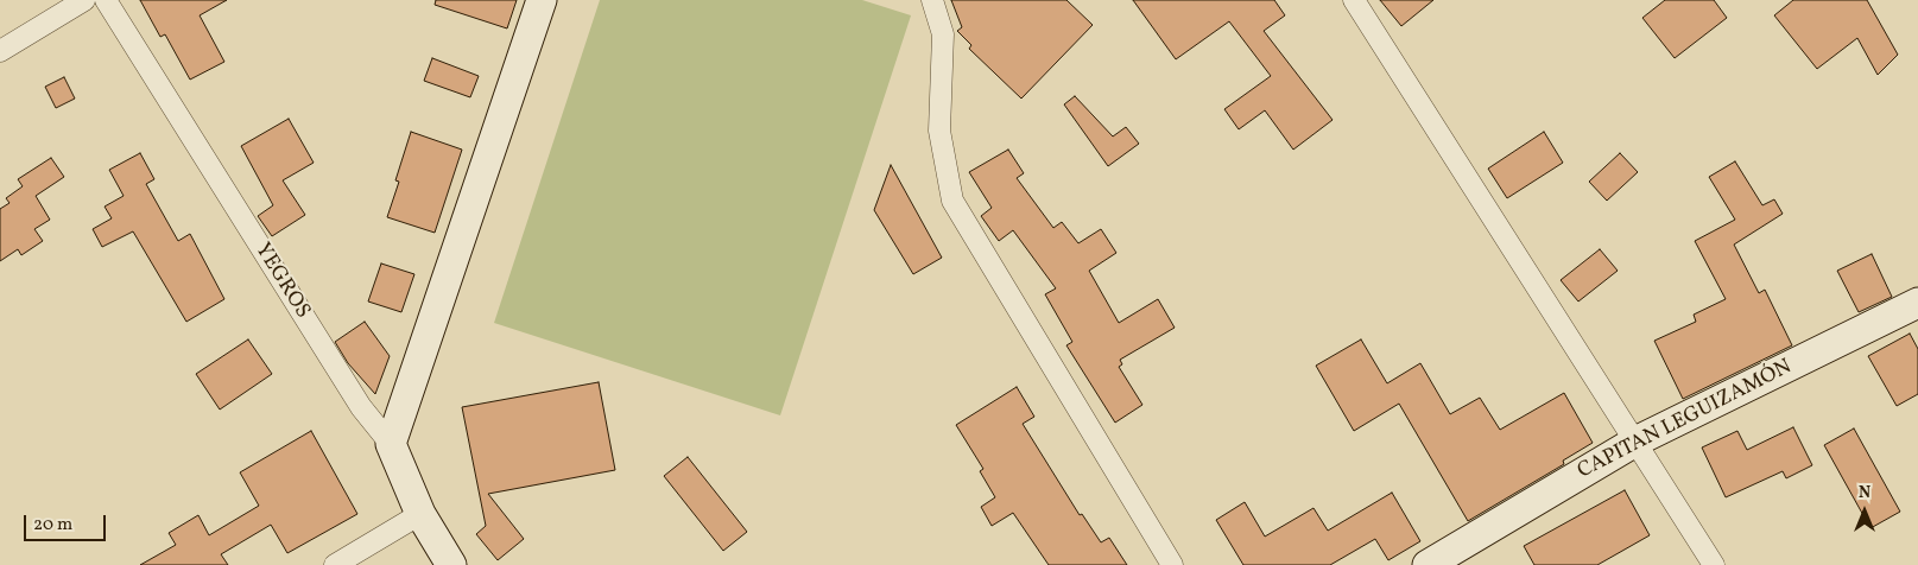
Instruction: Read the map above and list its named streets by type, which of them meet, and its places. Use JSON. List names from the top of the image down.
{
  "streets": {
    "street": ["YEGROS", "CAPITAN LEGUIZAMÓN"]
  },
  "scale_bar": "20 m",
  "north": "top"
}
